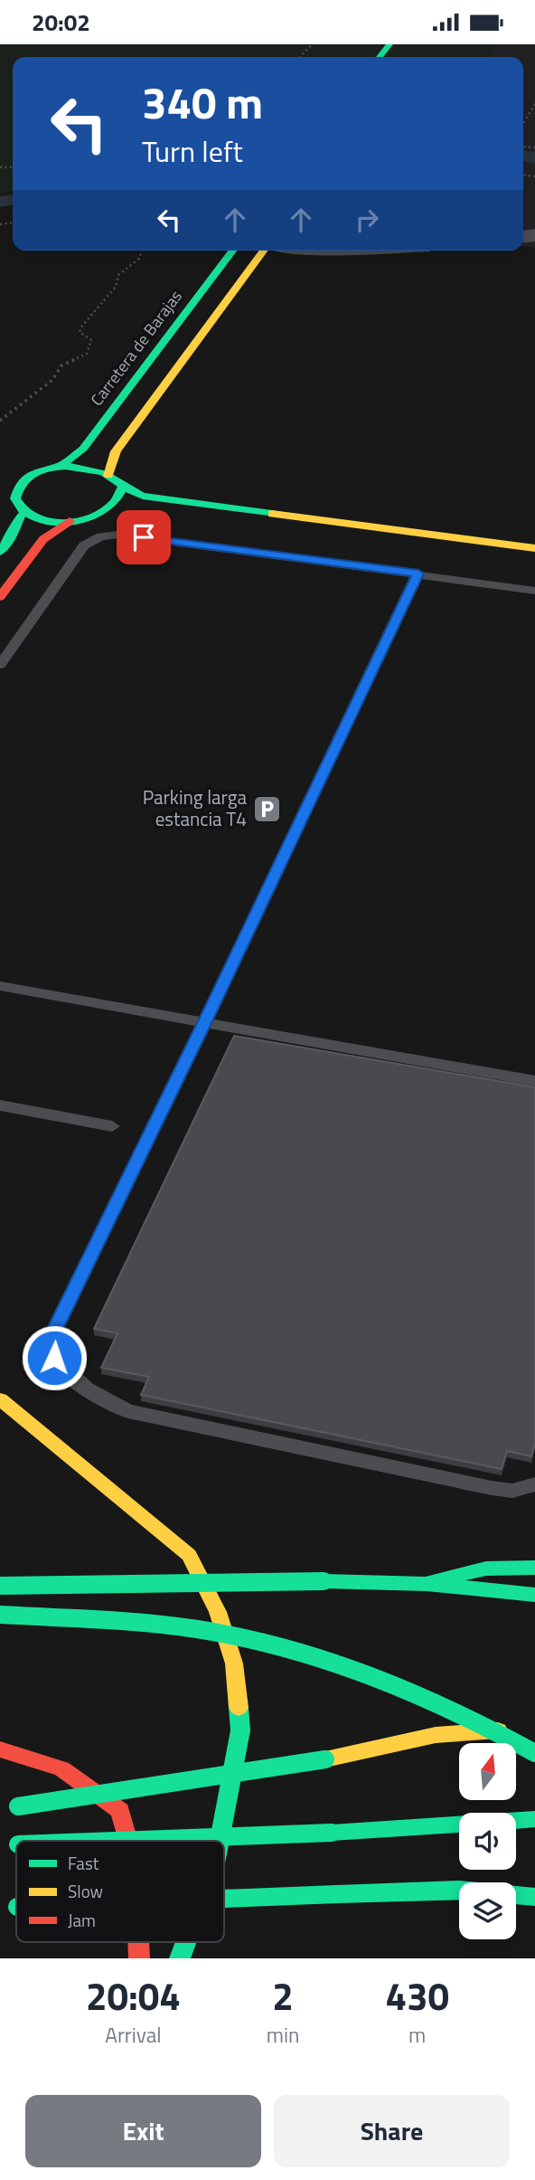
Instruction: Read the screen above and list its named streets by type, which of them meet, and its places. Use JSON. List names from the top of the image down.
{
  "streets": {
    "main road": ["Carretera de Barajas"]
  },
  "places": {
    "parking": ["Parking larga estancia T4"]
  },
  "legend": ["Fast", "Slow", "Jam"],
  "north": "top",
  "page": {
    "status": "20:02",
    "turn": ["340 m", "Turn left"],
    "eta": [
      "20:04",
      "Arrival",
      "2",
      "min",
      "430",
      "m"
    ],
    "buttons": ["Exit", "Share"]
  }
}
